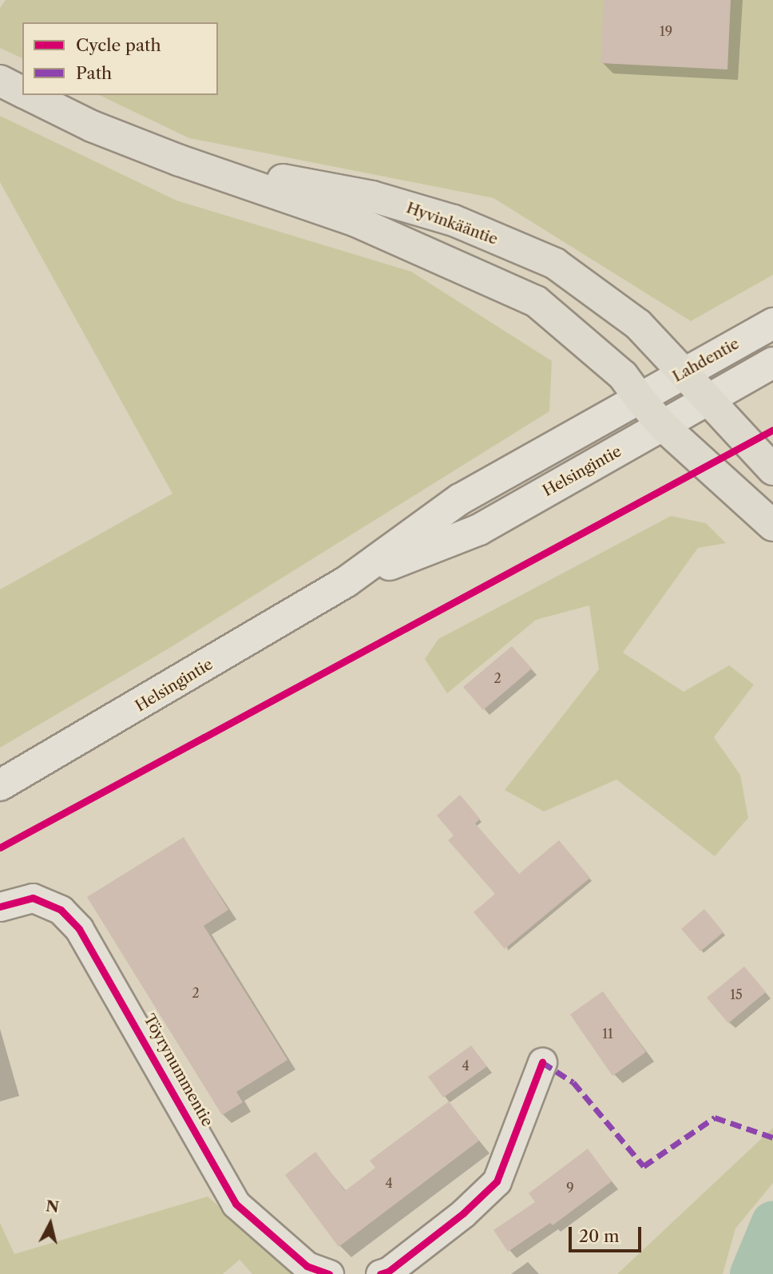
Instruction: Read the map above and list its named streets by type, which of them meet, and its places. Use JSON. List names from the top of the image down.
{
  "streets": {
    "main road": ["Hyvinkääntie", "Lahdentie", "Helsingintie"],
    "street": ["Töyrynummentie"]
  },
  "crossings": [
    ["Hyvinkääntie", "Lahdentie"],
    ["Hyvinkääntie", "Helsingintie"],
    ["Lahdentie", "Helsingintie"]
  ],
  "house_numbers": [
    "19",
    "2",
    "2",
    "15",
    "11",
    "4",
    "4",
    "9"
  ],
  "legend": ["Cycle path", "Path"],
  "scale_bar": "20 m",
  "north": "top"
}
